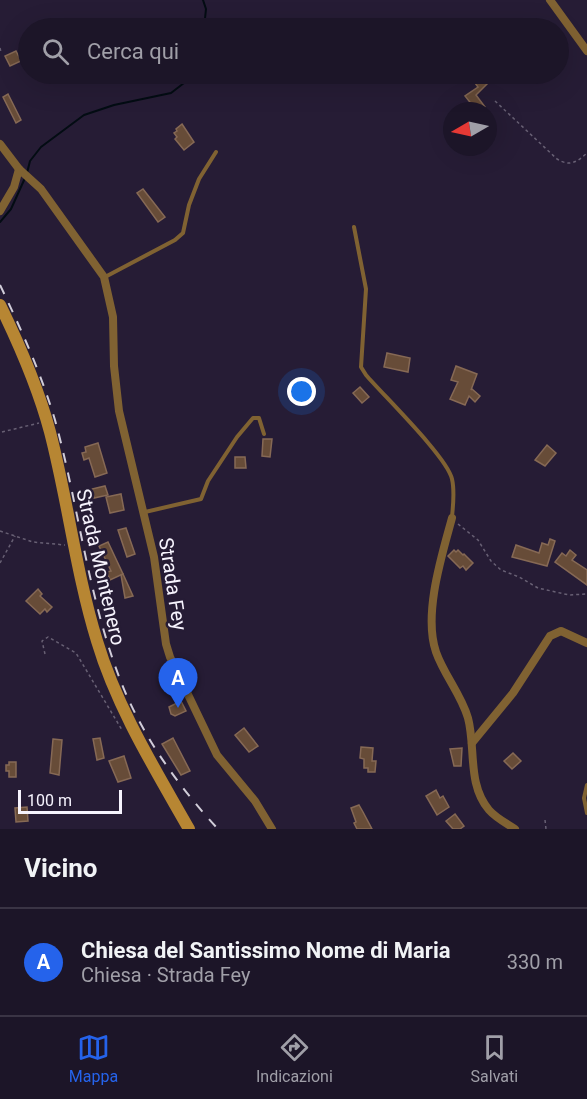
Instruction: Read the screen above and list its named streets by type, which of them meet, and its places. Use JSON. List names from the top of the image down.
{
  "streets": {
    "main road": ["Strada Montenero"],
    "street": ["Strada Fey"]
  },
  "scale_bar": "100 m",
  "north": "left",
  "page": {
    "search": "Cerca qui",
    "pins": "A",
    "scale": "100 m",
    "heading": "Vicino",
    "list": [
      {
        "mark": "A",
        "name": "Chiesa del Santissimo Nome di Maria",
        "note": "Chiesa · Strada Fey",
        "value": "330 m"
      }
    ],
    "nav": ["Mappa", "Indicazioni", "Salvati"]
  }
}
